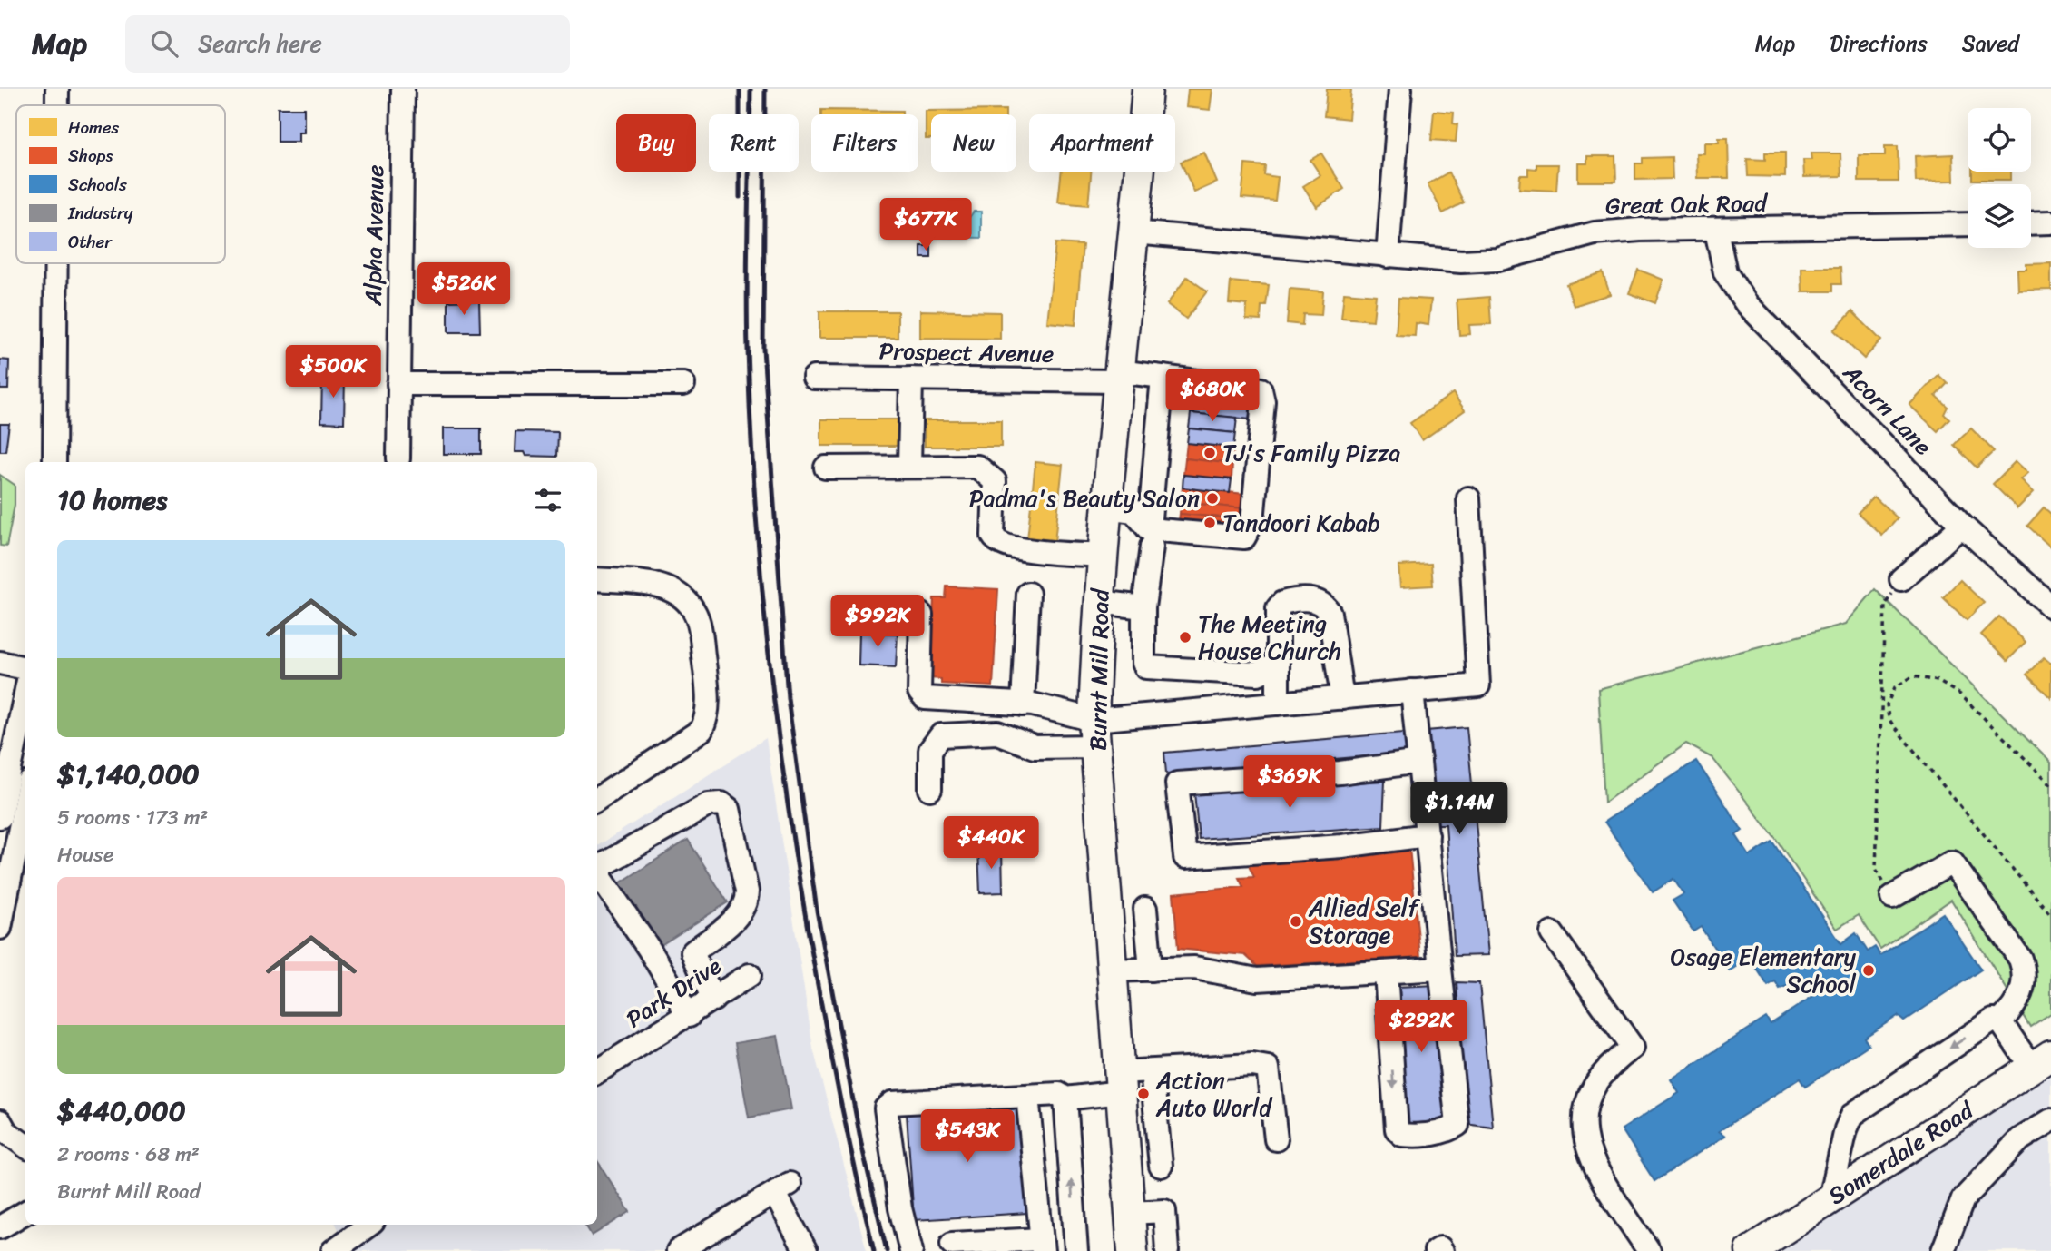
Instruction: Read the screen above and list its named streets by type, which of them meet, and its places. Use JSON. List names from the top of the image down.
{
  "streets": {
    "main road": ["Burnt Mill Road", "Somerdale Road"],
    "street": [
      "Great Oak Road",
      "Alpha Avenue",
      "Prospect Avenue",
      "Acorn Lane",
      "Park Drive"
    ]
  },
  "crossings": [
    ["Great Oak Road", "Acorn Lane"],
    ["Great Oak Road", "Burnt Mill Road"],
    ["Prospect Avenue", "Burnt Mill Road"]
  ],
  "places": [
    "TJ's Family Pizza",
    "Padma's Beauty Salon",
    "Tandoori Kabab",
    "The Meeting House Church",
    "Allied Self Storage",
    "Osage Elementary School",
    "Action Auto World"
  ],
  "legend": [
    "Homes",
    "Shops",
    "Schools",
    "Industry",
    "Other"
  ],
  "page": {
    "header": "Map",
    "search": "Search here",
    "nav": ["Map", "Directions", "Saved"],
    "chip": [
      "Buy",
      "Rent",
      "Filters",
      "New",
      "Apartment"
    ],
    "price": [
      "$677K",
      "$526K",
      "$500K",
      "$680K",
      "$992K",
      "$369K",
      "$1.14M",
      "$440K",
      "$292K",
      "$543K"
    ],
    "heading": "10 homes",
    "list": [
      {
        "name": "$1,140,000",
        "note": "5 rooms · 173 m² · House"
      },
      {
        "name": "$440,000",
        "note": "2 rooms · 68 m² · Burnt Mill Road"
      }
    ]
  }
}
